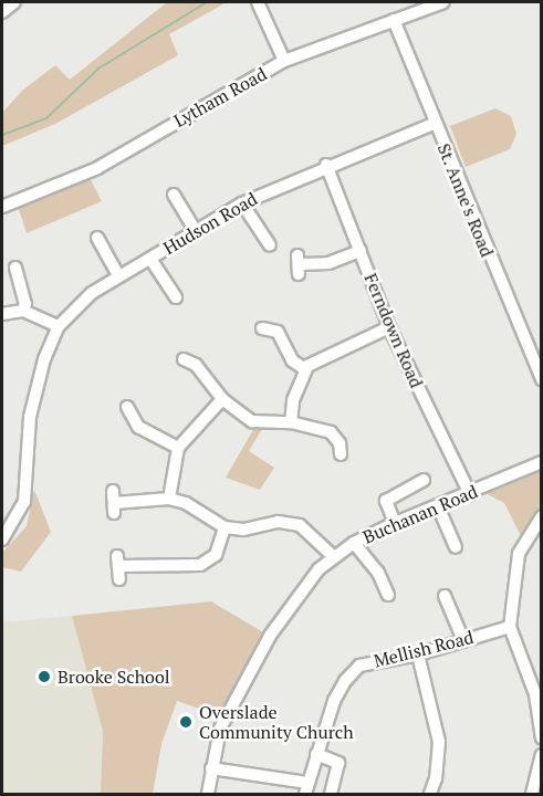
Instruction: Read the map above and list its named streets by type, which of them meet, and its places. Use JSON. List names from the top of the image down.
{
  "streets": {
    "street": [
      "Lytham Road",
      "St. Anne's Road",
      "Hudson Road",
      "Ferndown Road",
      "Buchanan Road",
      "Mellish Road"
    ]
  },
  "crossings": [
    ["Lytham Road", "St. Anne's Road"],
    ["St. Anne's Road", "Hudson Road"],
    ["Hudson Road", "Ferndown Road"],
    ["Ferndown Road", "Buchanan Road"]
  ],
  "places": ["Brooke School", "Overslade Community Church"]
}
